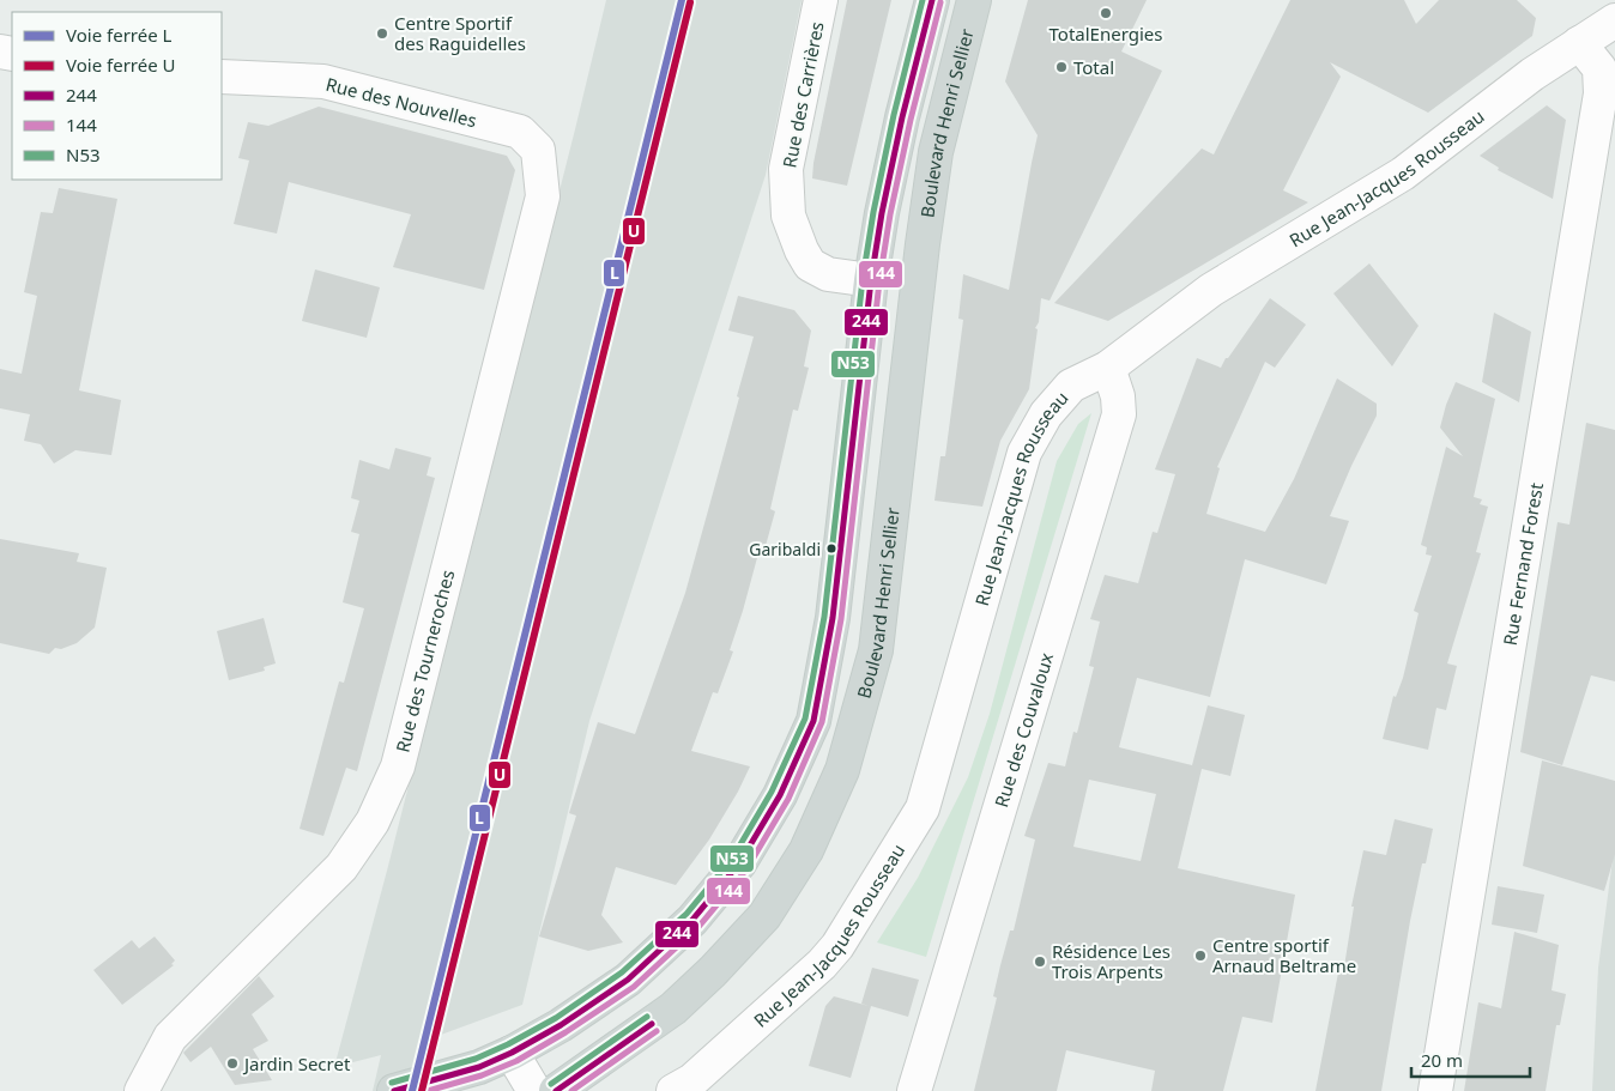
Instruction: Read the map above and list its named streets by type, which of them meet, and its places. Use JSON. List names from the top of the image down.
{
  "streets": {
    "main road": ["Boulevard Henri Sellier"],
    "street": [
      "Rue des Carrières",
      "Rue des Nouvelles",
      "Rue Jean-Jacques Rousseau",
      "Rue Fernand Forest",
      "Rue des Tourneroches",
      "Rue des Couvaloux"
    ]
  },
  "crossings": [
    ["Rue des Nouvelles", "Rue des Tourneroches"],
    ["Rue Jean-Jacques Rousseau", "Rue Fernand Forest"],
    ["Rue Jean-Jacques Rousseau", "Rue des Couvaloux"]
  ],
  "places": [
    "TotalEnergies",
    "Centre Sportif des Raguidelles",
    "Total",
    "Garibaldi",
    "Centre sportif Arnaud Beltrame",
    "Résidence Les Trois Arpents",
    "Jardin Secret"
  ],
  "lines": [
    "rail line L",
    "transit line 244",
    "transit line N53",
    "rail line U",
    "transit line 144"
  ],
  "legend": [
    "Voie ferrée L",
    "Voie ferrée U",
    "244",
    "144",
    "N53"
  ],
  "scale_bar": "20 m"
}
